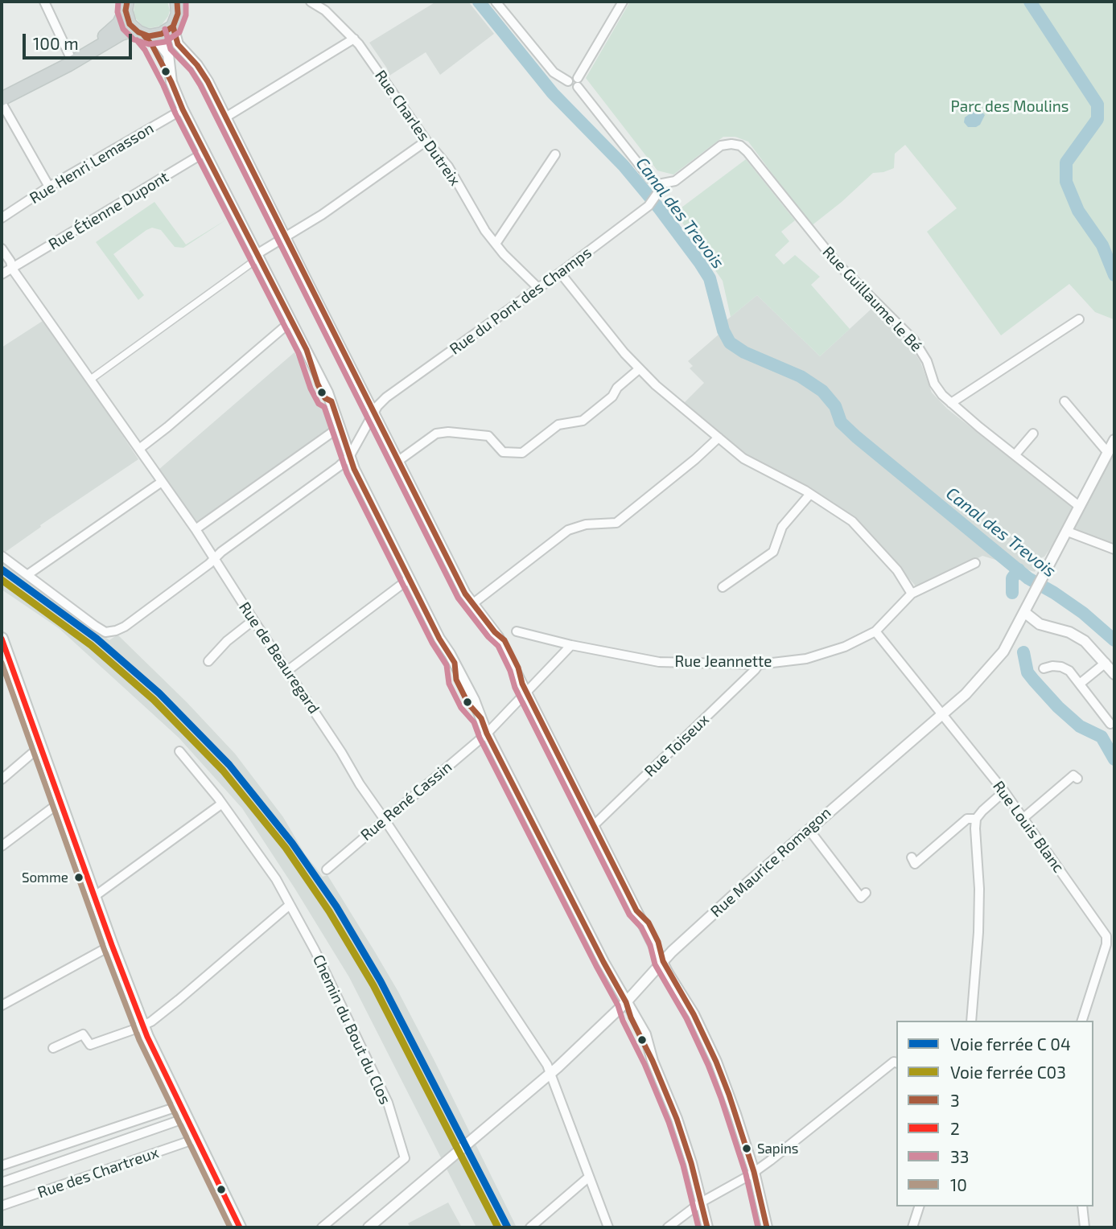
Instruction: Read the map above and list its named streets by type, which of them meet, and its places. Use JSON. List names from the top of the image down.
{
  "streets": {
    "street": [
      "Rue Charles Dutreix",
      "Rue Henri Lemasson",
      "Rue Étienne Dupont",
      "Rue Guillaume le Bé",
      "Rue du Pont des Champs",
      "Rue de Beauregard",
      "Rue Jeannette",
      "Rue Toiseux",
      "Rue René Cassin",
      "Rue Louis Blanc",
      "Rue Maurice Romagon",
      "Chemin du Bout du Clos",
      "Rue des Chartreux"
    ]
  },
  "crossings": [
    ["Rue Charles Dutreix", "Rue du Pont des Champs"],
    ["Rue Étienne Dupont", "Rue de Beauregard"],
    ["Rue Guillaume le Bé", "Rue du Pont des Champs"],
    ["Rue Guillaume le Bé", "Rue Maurice Romagon"],
    ["Rue de Beauregard", "Rue René Cassin"],
    ["Rue de Beauregard", "Rue Maurice Romagon"],
    ["Rue Jeannette", "Rue Toiseux"],
    ["Rue Jeannette", "Rue René Cassin"],
    ["Rue Jeannette", "Rue Louis Blanc"],
    ["Rue Louis Blanc", "Rue Maurice Romagon"]
  ],
  "water": ["Canal des Trevois"],
  "parks": ["Parc des Moulins"],
  "places": ["Somme", "Sapins"],
  "lines": [
    "transit line 3",
    "transit line 33",
    "rail line C03",
    "transit line 2",
    "transit line 10"
  ],
  "legend": [
    "Voie ferrée C 04",
    "Voie ferrée C03",
    "3",
    "2",
    "33",
    "10"
  ],
  "scale_bar": "100 m"
}
